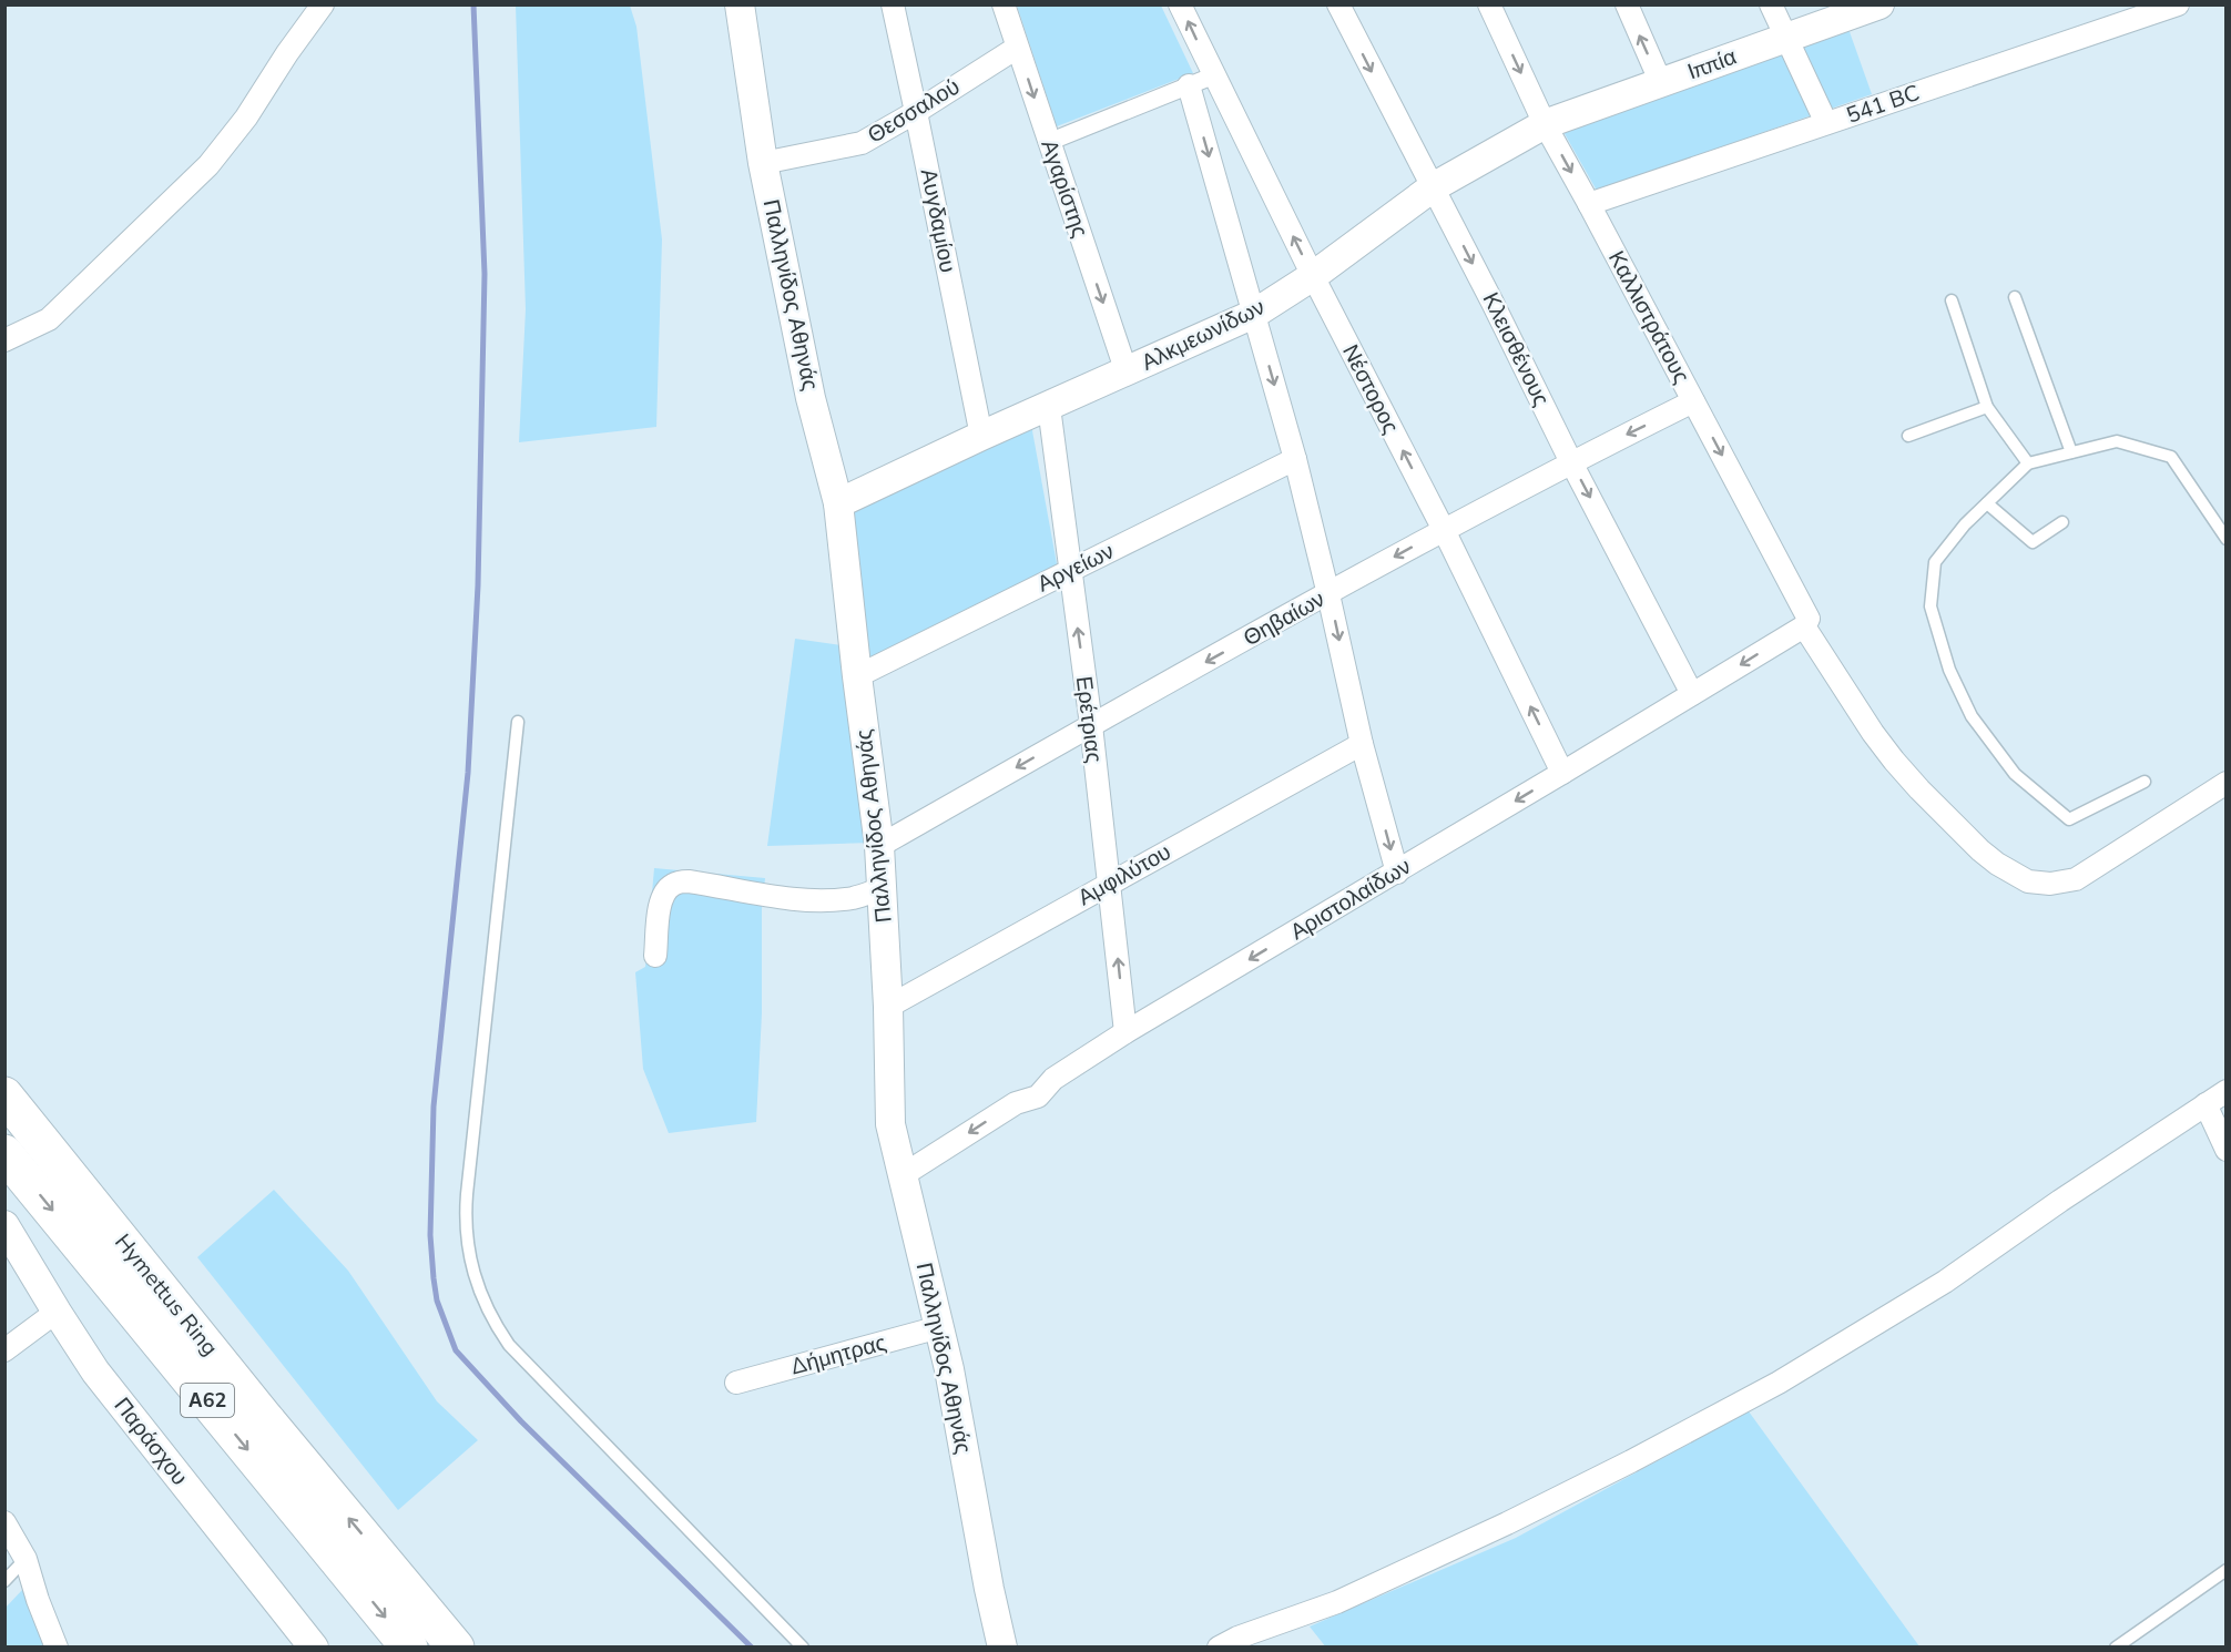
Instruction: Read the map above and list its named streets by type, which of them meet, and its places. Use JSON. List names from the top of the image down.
{
  "streets": {
    "highway": ["Hymettus Ring", "Α62"],
    "street": [
      "Ιππία",
      "541 BC",
      "Θεσσαλού",
      "Αγαρίστης",
      "Αυγδαμίου",
      "Παλληνίδος Αθηνάς",
      "Καλλιστράτους",
      "Αλκμεωνίδων",
      "Κλεισθένους",
      "Νέστορος",
      "Αργείων",
      "Θηβαίων",
      "Ερέτριας",
      "Αμφιλύτου",
      "Αριστολαίδων",
      "Δήμητρας",
      "Παράσχου"
    ]
  },
  "crossings": [
    ["Ιππία", "Καλλιστράτους"],
    ["Ιππία", "Αλκμεωνίδων"],
    ["541 BC", "Καλλιστράτους"],
    ["Θεσσαλού", "Αγαρίστης"],
    ["Θεσσαλού", "Αυγδαμίου"],
    ["Θεσσαλού", "Παλληνίδος Αθηνάς"],
    ["Αγαρίστης", "Αλκμεωνίδων"],
    ["Αυγδαμίου", "Αλκμεωνίδων"],
    ["Παλληνίδος Αθηνάς", "Αλκμεωνίδων"],
    ["Παλληνίδος Αθηνάς", "Αργείων"],
    ["Παλληνίδος Αθηνάς", "Θηβαίων"],
    ["Παλληνίδος Αθηνάς", "Αμφιλύτου"],
    ["Παλληνίδος Αθηνάς", "Αριστολαίδων"],
    ["Παλληνίδος Αθηνάς", "Δήμητρας"],
    ["Καλλιστράτους", "Αλκμεωνίδων"],
    ["Καλλιστράτους", "Θηβαίων"],
    ["Καλλιστράτους", "Αριστολαίδων"],
    ["Αλκμεωνίδων", "Κλεισθένους"],
    ["Αλκμεωνίδων", "Νέστορος"],
    ["Αλκμεωνίδων", "Ερέτριας"],
    ["Κλεισθένους", "Θηβαίων"],
    ["Κλεισθένους", "Αριστολαίδων"],
    ["Νέστορος", "Θηβαίων"],
    ["Νέστορος", "Αριστολαίδων"],
    ["Αργείων", "Ερέτριας"],
    ["Θηβαίων", "Ερέτριας"],
    ["Ερέτριας", "Αμφιλύτου"],
    ["Ερέτριας", "Αριστολαίδων"]
  ],
  "one_way": [
    "Καλλιστράτους",
    "Κλεισθένους",
    "Θηβαίων",
    "Ερέτριας",
    "Αριστολαίδων"
  ]
}
